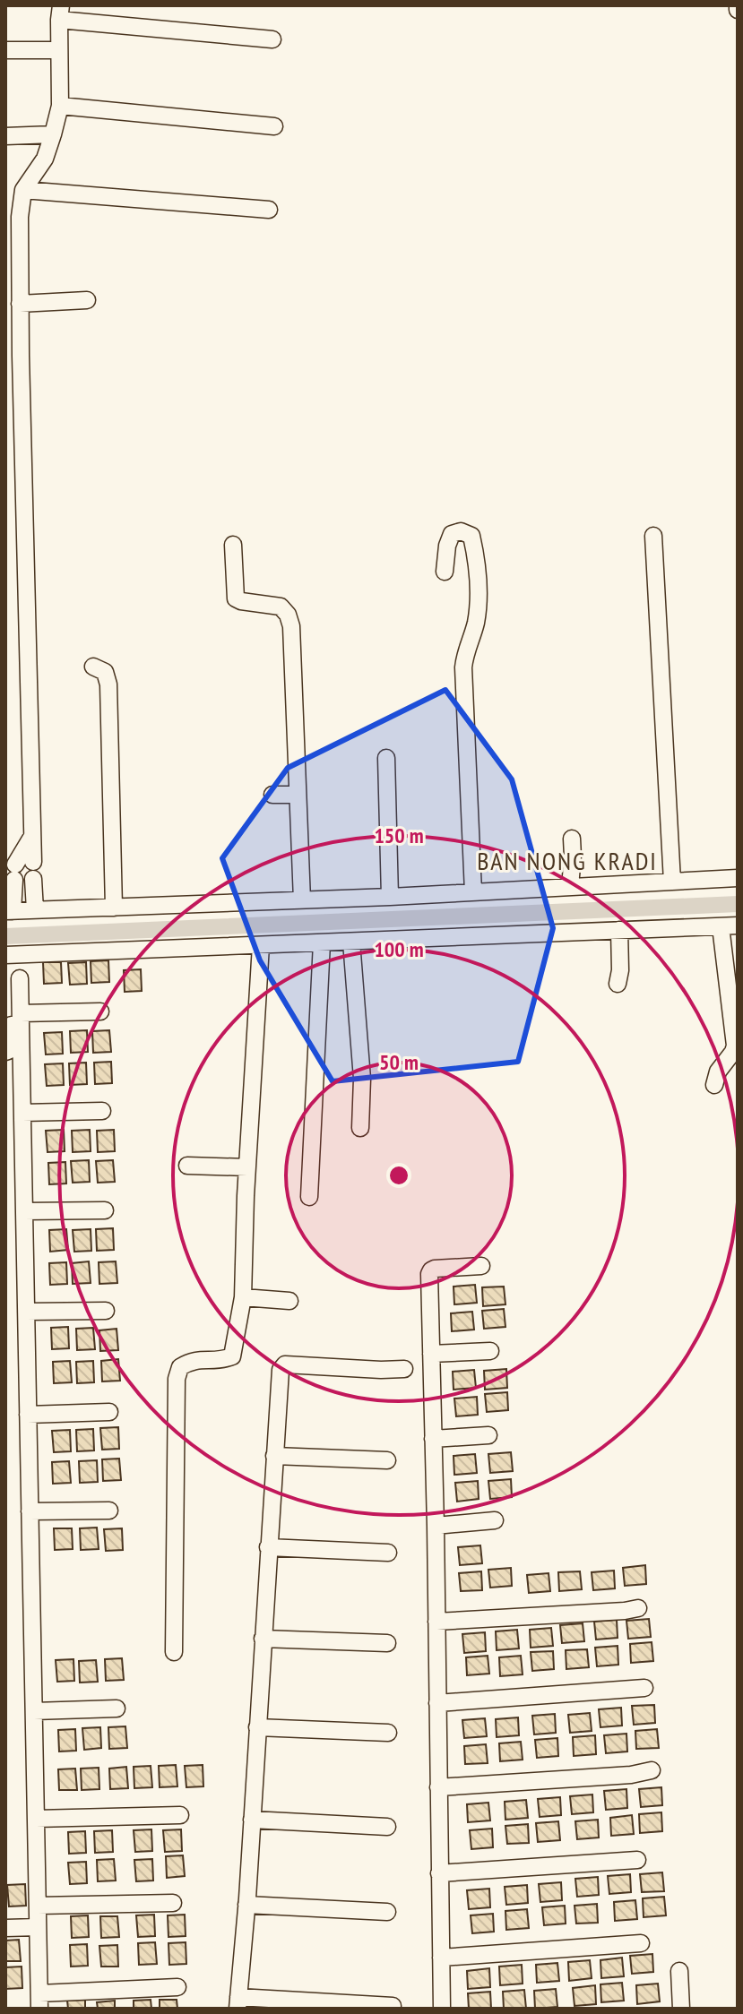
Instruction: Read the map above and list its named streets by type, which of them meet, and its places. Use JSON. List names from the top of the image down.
{
  "districts": ["BAN NONG KRADI"],
  "rings": ["150 m", "100 m", "50 m"]
}
